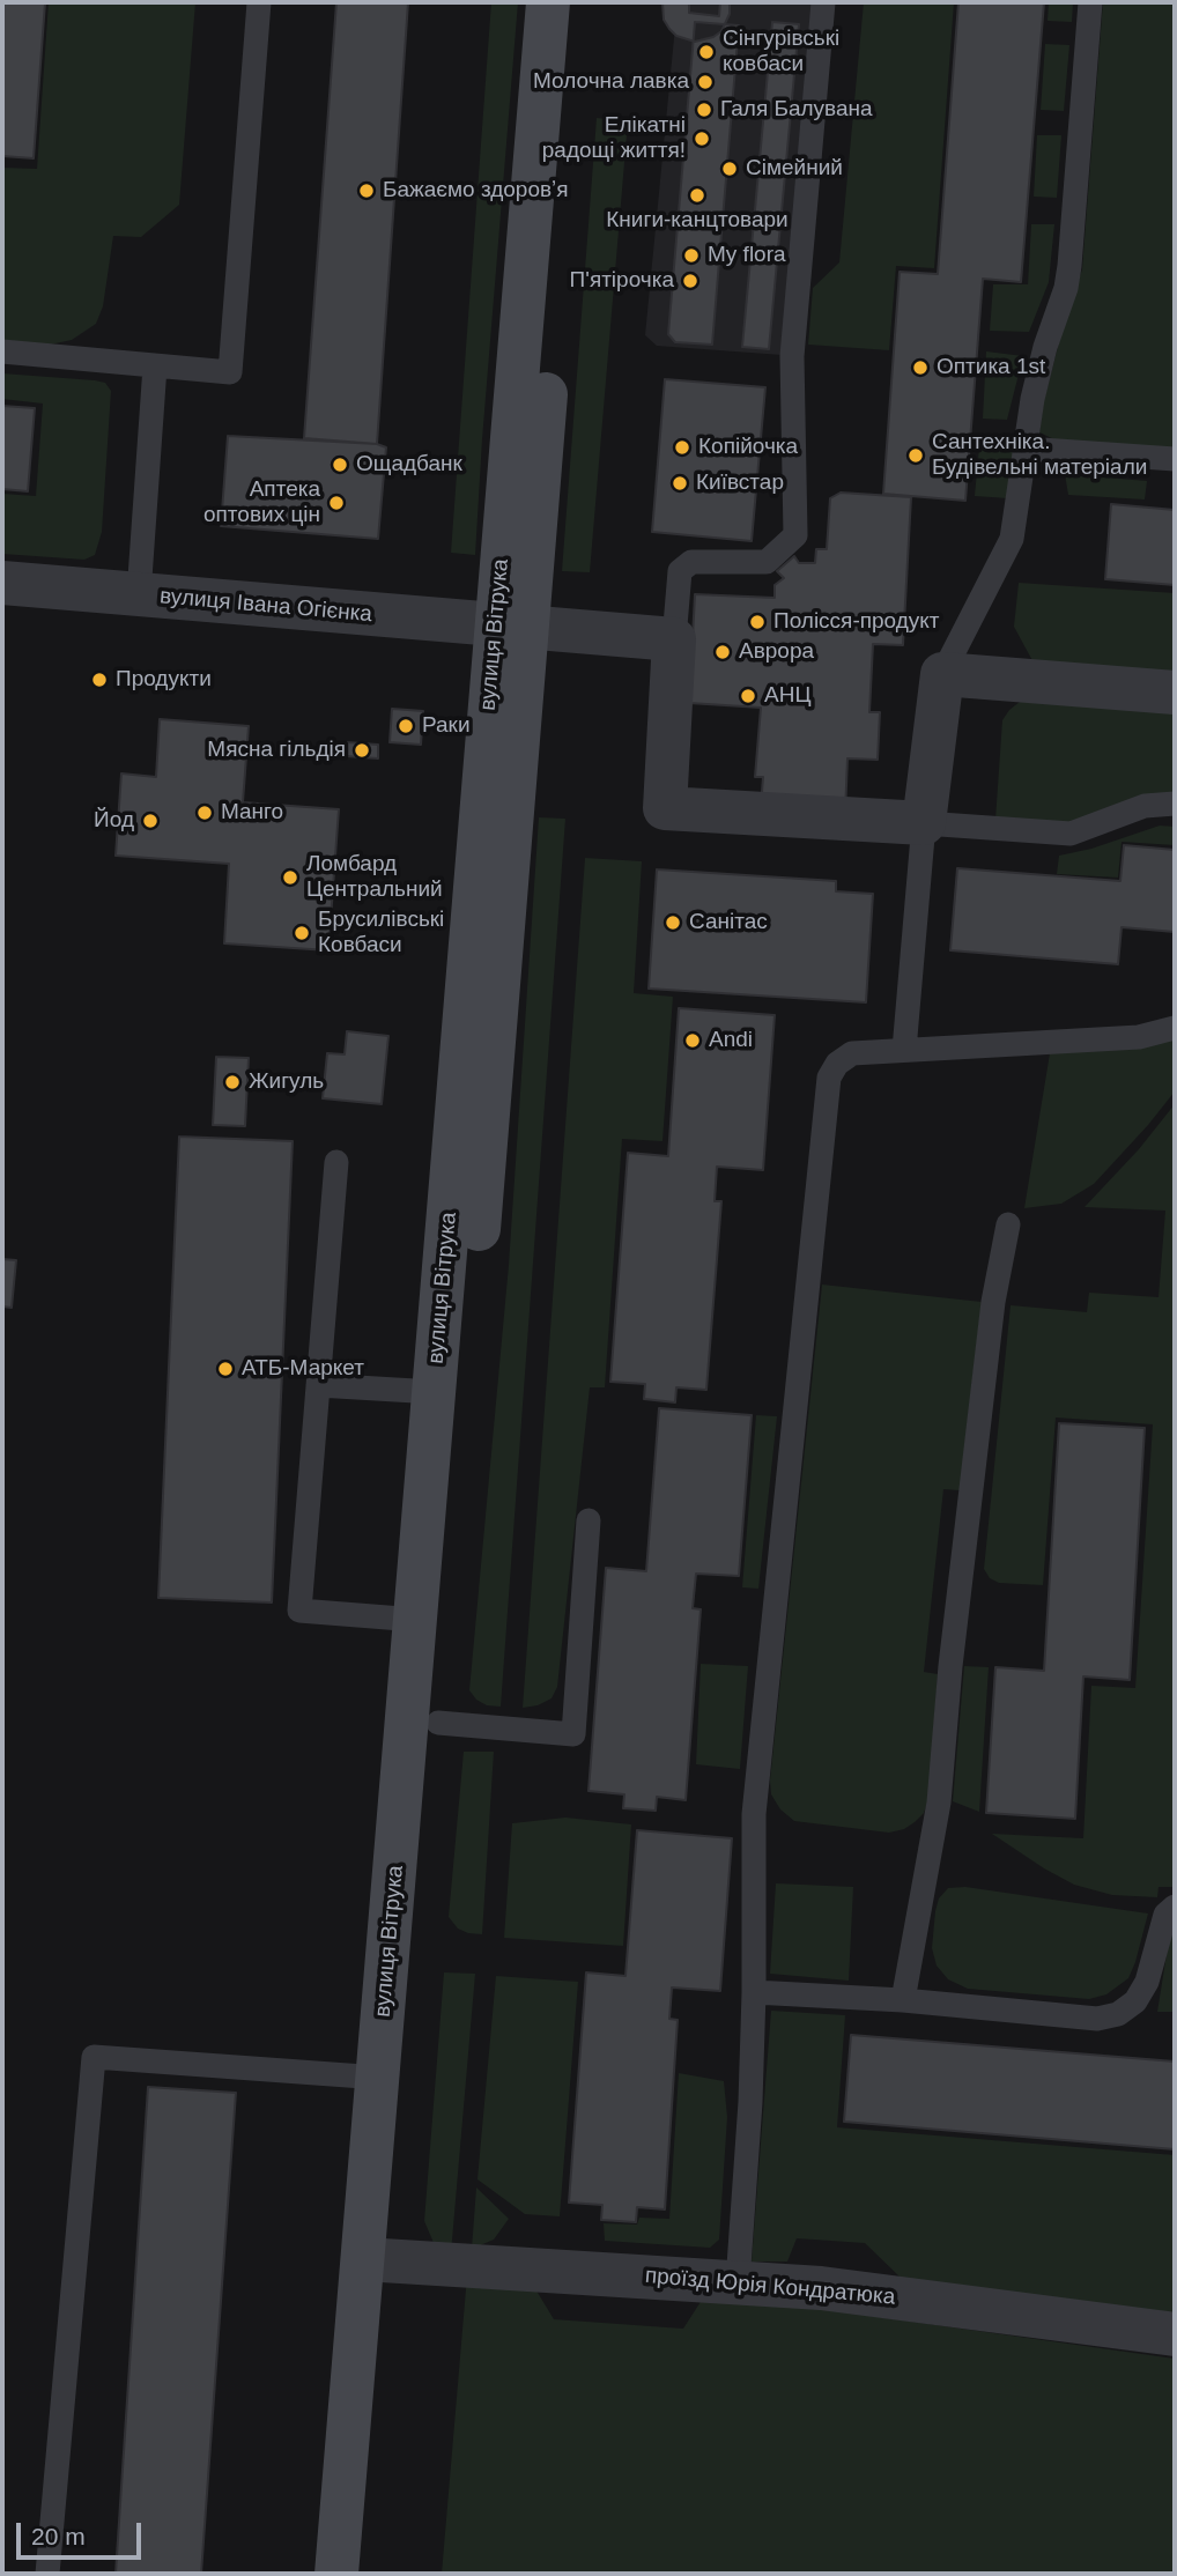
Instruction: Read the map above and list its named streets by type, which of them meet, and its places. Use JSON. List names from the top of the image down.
{
  "streets": {
    "main road": ["вулиця Вітрука"],
    "street": ["вулиця Івана Огієнка", "проїзд Юрія Кондратюка"]
  },
  "crossings": [
    ["вулиця Івана Огієнка", "вулиця Вітрука"],
    ["вулиця Вітрука", "проїзд Юрія Кондратюка"]
  ],
  "places": [
    "Сінгурівські ковбаси",
    "Молочна лавка",
    "Галя Балувана",
    "Елікатні радощі життя!",
    "Сімейний",
    "Бажаємо здоровʼя",
    "Книги-канцтовари",
    "My flora",
    "П'ятірочка",
    "Оптика 1st",
    "Копійочка",
    "Сантехніка. Будівельні матеріали",
    "Ощадбанк",
    "Київстар",
    "Аптека оптових цін",
    "Полісся-продукт",
    "Аврора",
    "Продукти",
    "АНЦ",
    "Раки",
    "Мясна гільдія",
    "Манго",
    "Йод",
    "Ломбард Центральний",
    "Санітас",
    "Брусилівські Ковбаси",
    "Andi",
    "Жигуль",
    "АТБ-Маркет"
  ],
  "scale_bar": "20 m"
}
